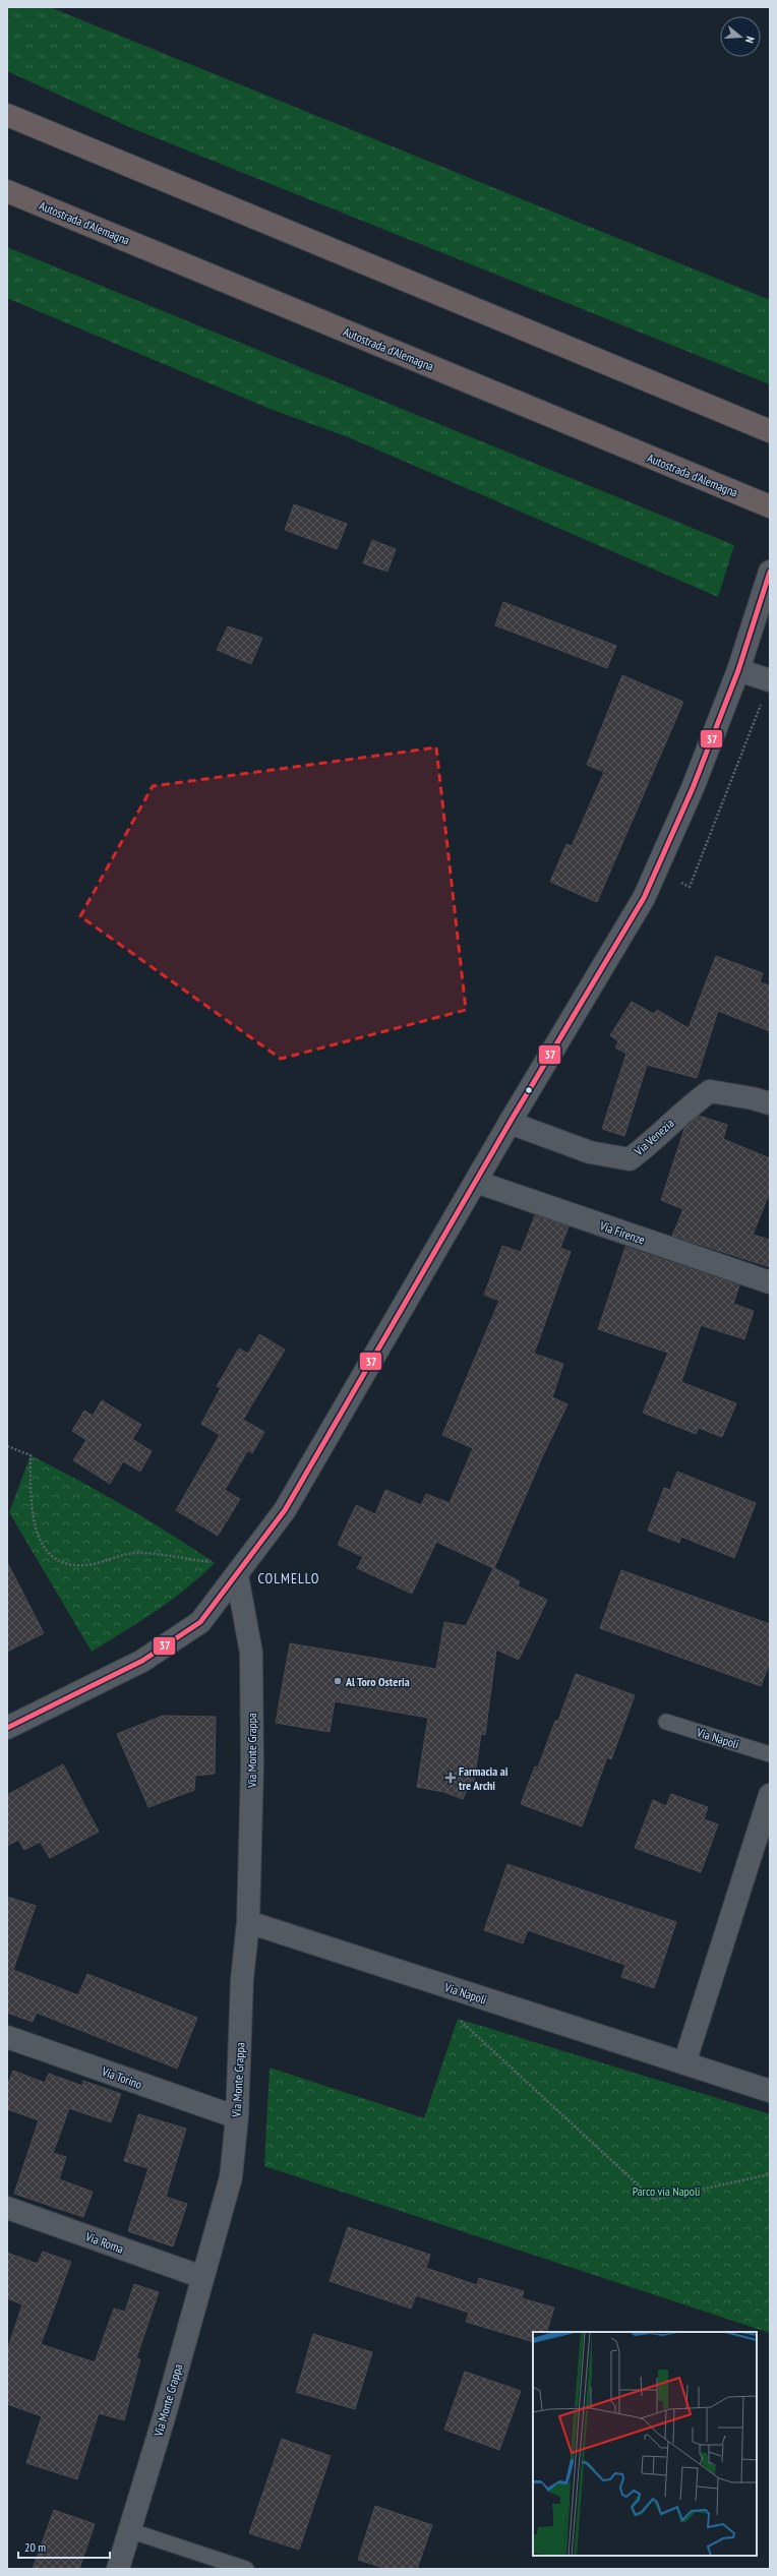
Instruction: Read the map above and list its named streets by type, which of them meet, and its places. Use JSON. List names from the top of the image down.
{
  "streets": {
    "highway": ["Autostrada d'Alemagna"],
    "street": [
      "Via Venezia",
      "Via Firenze",
      "Via Napoli",
      "Via Monte Grappa",
      "Via Torino",
      "Via Roma"
    ]
  },
  "crossings": [
    ["Via Napoli", "Via Monte Grappa"],
    ["Via Monte Grappa", "Via Torino"],
    ["Via Monte Grappa", "Via Roma"]
  ],
  "districts": ["COLMELLO"],
  "parks": ["Parco via Napoli"],
  "places": {
    "other": ["Al Toro Osteria"],
    "health": ["Farmacia ai tre Archi"]
  },
  "lines": ["transit line 37"],
  "scale_bar": "20 m",
  "north": "right"
}
